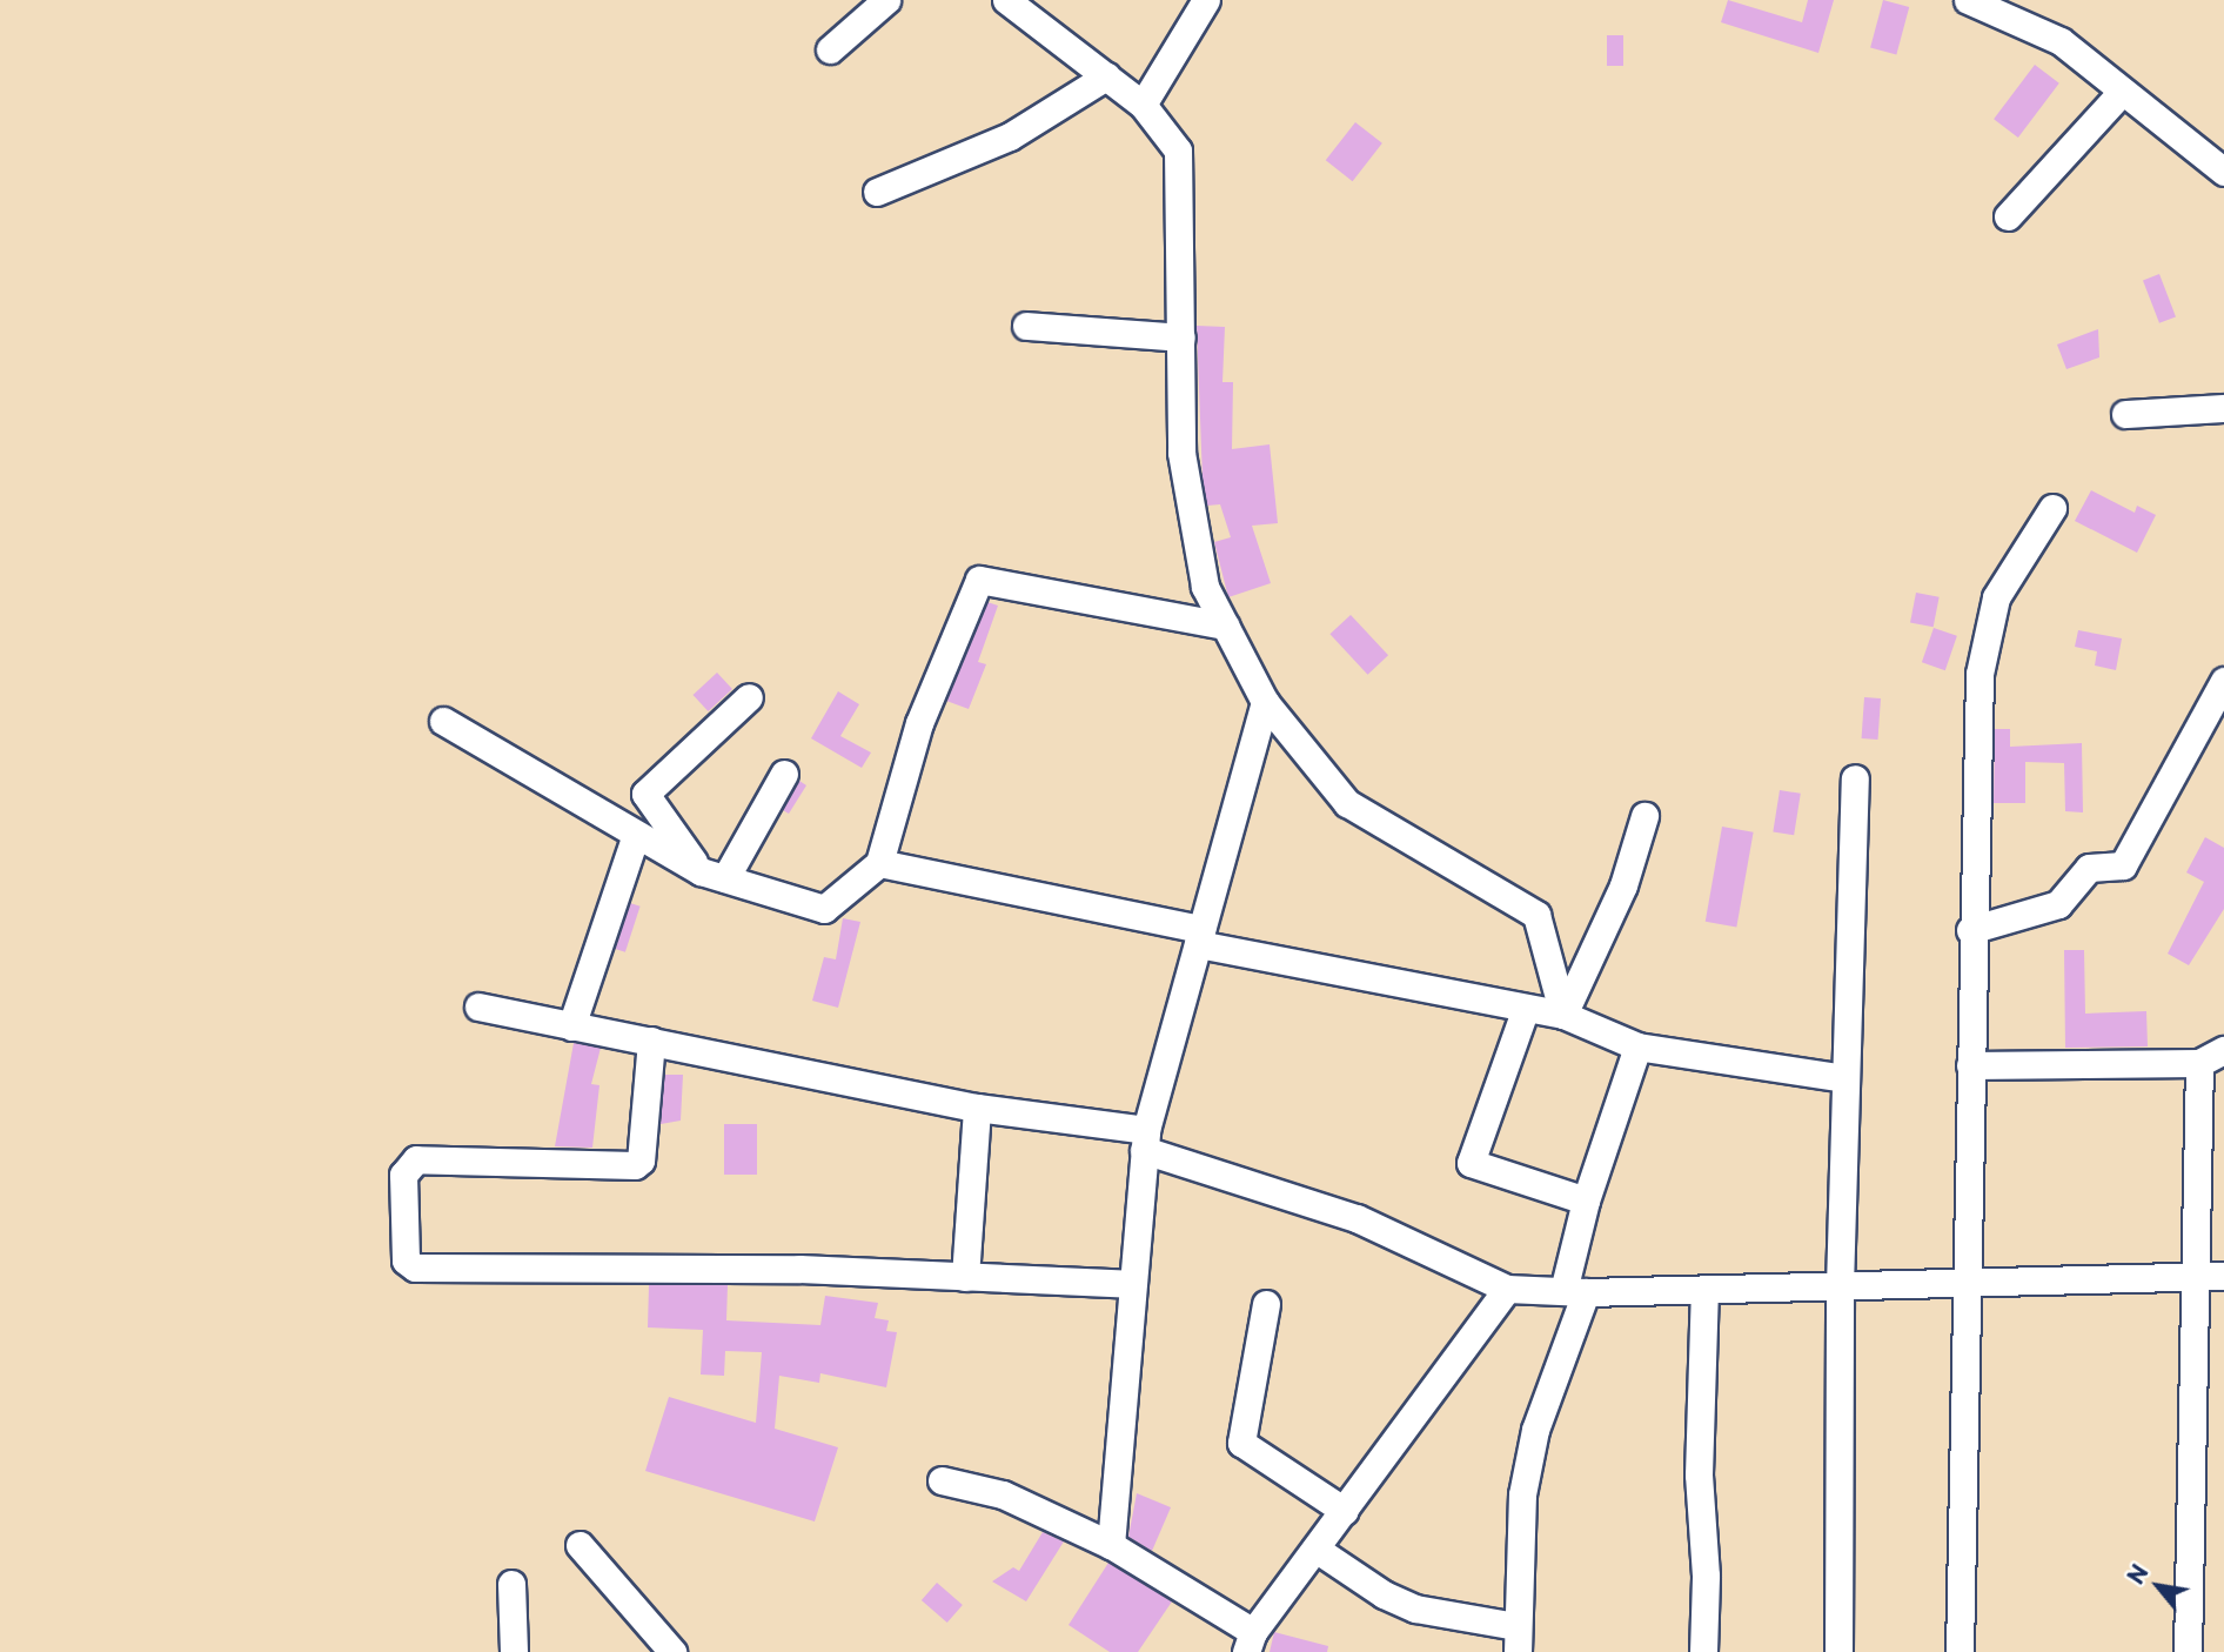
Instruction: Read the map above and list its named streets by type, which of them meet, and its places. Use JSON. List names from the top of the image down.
{
  "north": "top left"
}
